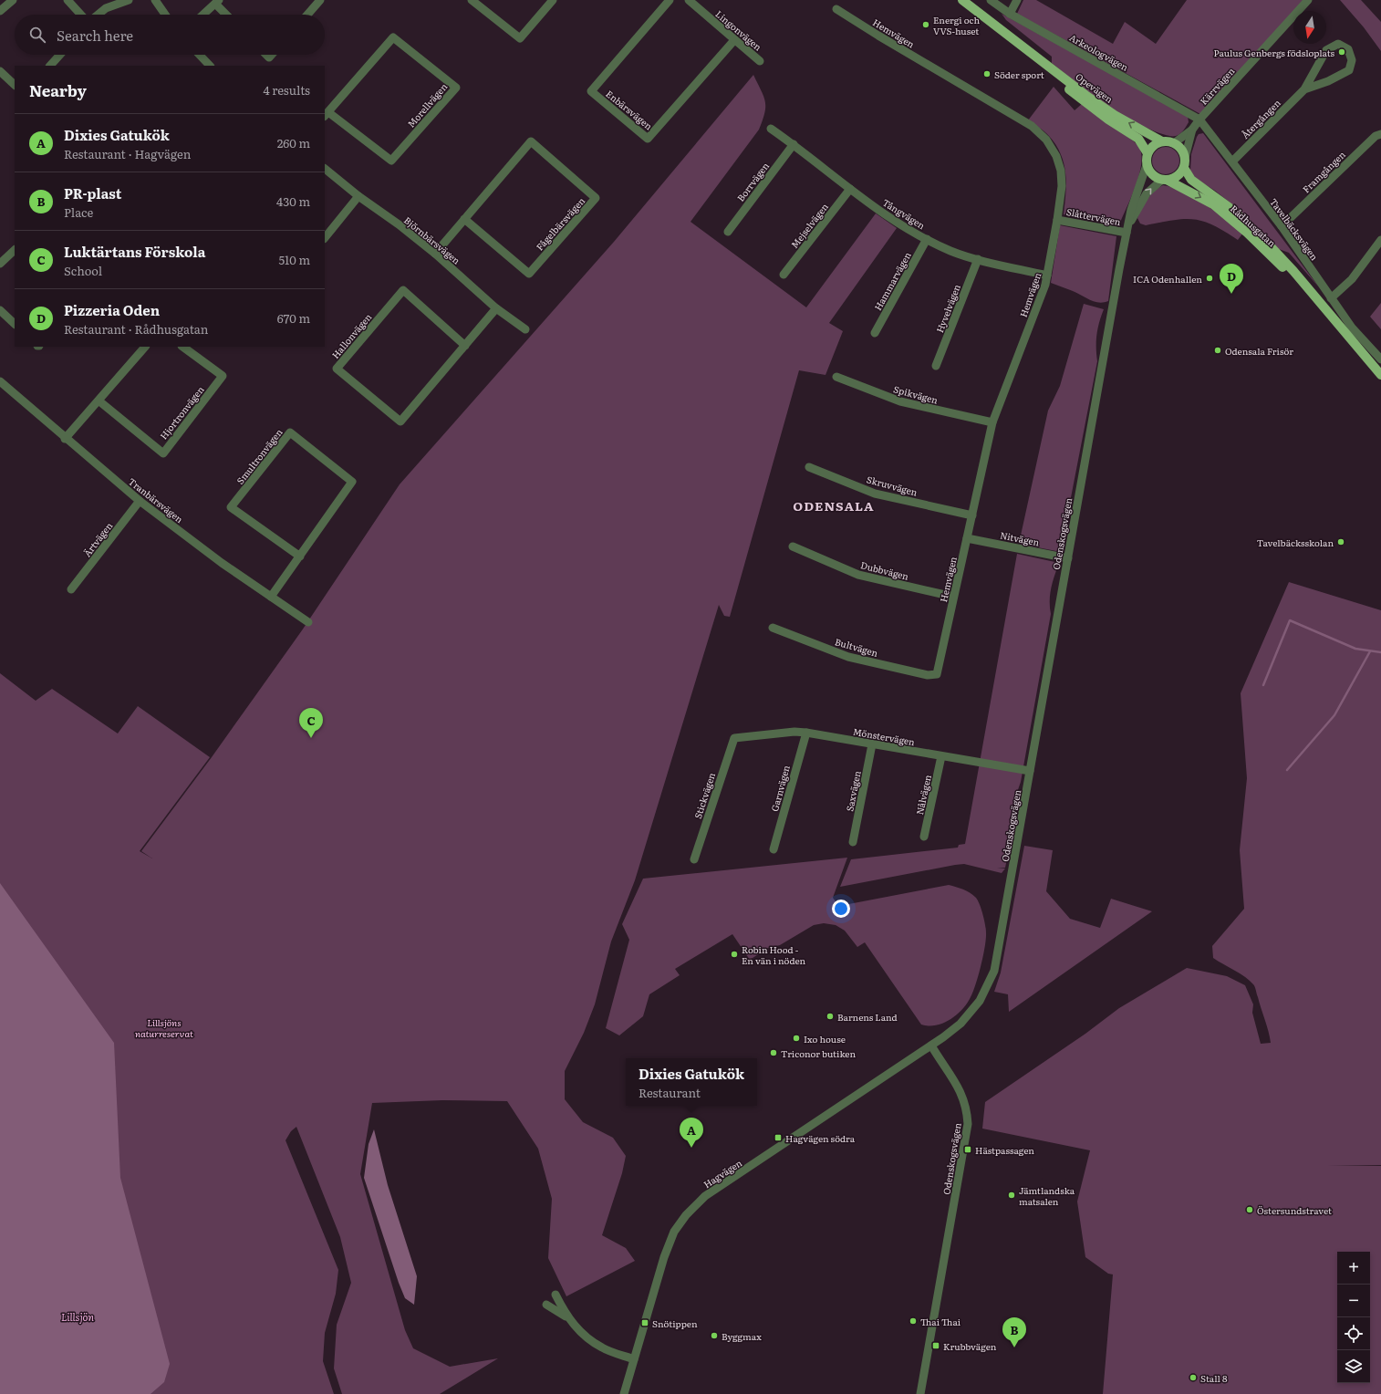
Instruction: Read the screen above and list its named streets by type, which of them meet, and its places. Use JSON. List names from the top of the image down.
{
  "streets": {
    "main road": ["Opevägen", "Rådhusgatan"],
    "street": [
      "Lingonvägen",
      "Hemvägen",
      "Arkeologvägen",
      "Kärrvägen",
      "Morellvägen",
      "Enbärsvägen",
      "Återgången",
      "Framgången",
      "Borrvägen",
      "Tångvägen",
      "Slåttervägen",
      "Fågelbärsvägen",
      "Mejselvägen",
      "Tavelbäcksvägen",
      "Björnbärsvägen",
      "Hammarvägen",
      "Hyvelvägen",
      "Hallonvägen",
      "Spikvägen",
      "Hjortronvägen",
      "Smultronvägen",
      "Skruvvägen",
      "Tranbärsvägen",
      "Odenskogsvägen",
      "Nitvägen",
      "Ärtvägen",
      "Dubbvägen",
      "Bultvägen",
      "Mönstervägen",
      "Garnvägen",
      "Saxvägen",
      "Nålvägen",
      "Stickvägen",
      "Hagvägen"
    ]
  },
  "crossings": [
    ["Lingonvägen", "Enbärsvägen"],
    ["Hemvägen", "Tångvägen"],
    ["Hemvägen", "Slåttervägen"],
    ["Hemvägen", "Spikvägen"],
    ["Hemvägen", "Skruvvägen"],
    ["Hemvägen", "Nitvägen"],
    ["Hemvägen", "Dubbvägen"],
    ["Hemvägen", "Bultvägen"],
    ["Arkeologvägen", "Kärrvägen"],
    ["Arkeologvägen", "Tavelbäcksvägen"],
    ["Kärrvägen", "Tavelbäcksvägen"],
    ["Opevägen", "Rådhusgatan"],
    ["Opevägen", "Odenskogsvägen"],
    ["Återgången", "Tavelbäcksvägen"],
    ["Framgången", "Tavelbäcksvägen"],
    ["Borrvägen", "Tångvägen"],
    ["Tångvägen", "Mejselvägen"],
    ["Tångvägen", "Hammarvägen"],
    ["Tångvägen", "Hyvelvägen"],
    ["Slåttervägen", "Odenskogsvägen"],
    ["Fågelbärsvägen", "Björnbärsvägen"],
    ["Rådhusgatan", "Odenskogsvägen"],
    ["Björnbärsvägen", "Hallonvägen"],
    ["Smultronvägen", "Tranbärsvägen"],
    ["Tranbärsvägen", "Ärtvägen"],
    ["Odenskogsvägen", "Nitvägen"],
    ["Odenskogsvägen", "Mönstervägen"],
    ["Odenskogsvägen", "Hagvägen"],
    ["Mönstervägen", "Garnvägen"],
    ["Mönstervägen", "Saxvägen"],
    ["Mönstervägen", "Nålvägen"],
    ["Mönstervägen", "Stickvägen"]
  ],
  "districts": ["ODENSALA"],
  "water": ["Lillsjön"],
  "parks": ["Lillsjöns naturreservat"],
  "places": {
    "other": [
      "Energi och VVS-huset",
      "Paulus Genbergs födsloplats",
      "Söder sport",
      "ICA Odenhallen",
      "Odensala Frisör",
      "Tavelbäcksskolan",
      "Robin Hood - En vän i nöden",
      "Barnens Land",
      "Ixo house",
      "Triconor butiken",
      "Jämtlandska matsalen",
      "Östersundstravet",
      "Thai Thai",
      "Byggmax",
      "Stall 8"
    ],
    "transit": [
      "Hagvägen södra",
      "Hästpassagen",
      "Snötippen",
      "Krubbvägen"
    ]
  },
  "north": "bottom",
  "page": {
    "search": "Search here",
    "heading": ["Nearby", "4 results"],
    "list": [
      {
        "mark": "A",
        "name": "Dixies Gatukök",
        "note": "Restaurant · Hagvägen",
        "value": "260 m"
      },
      {
        "mark": "B",
        "name": "PR-plast",
        "note": "Place",
        "value": "430 m"
      },
      {
        "mark": "C",
        "name": "Luktärtans Förskola",
        "note": "School",
        "value": "510 m"
      },
      {
        "mark": "D",
        "name": "Pizzeria Oden",
        "note": "Restaurant · Rådhusgatan",
        "value": "670 m"
      }
    ],
    "pins": [
      "D",
      "C",
      "A",
      "B"
    ],
    "popup": ["Dixies Gatukök", "Restaurant"],
    "map_buttons": ["+", "−"]
  }
}
